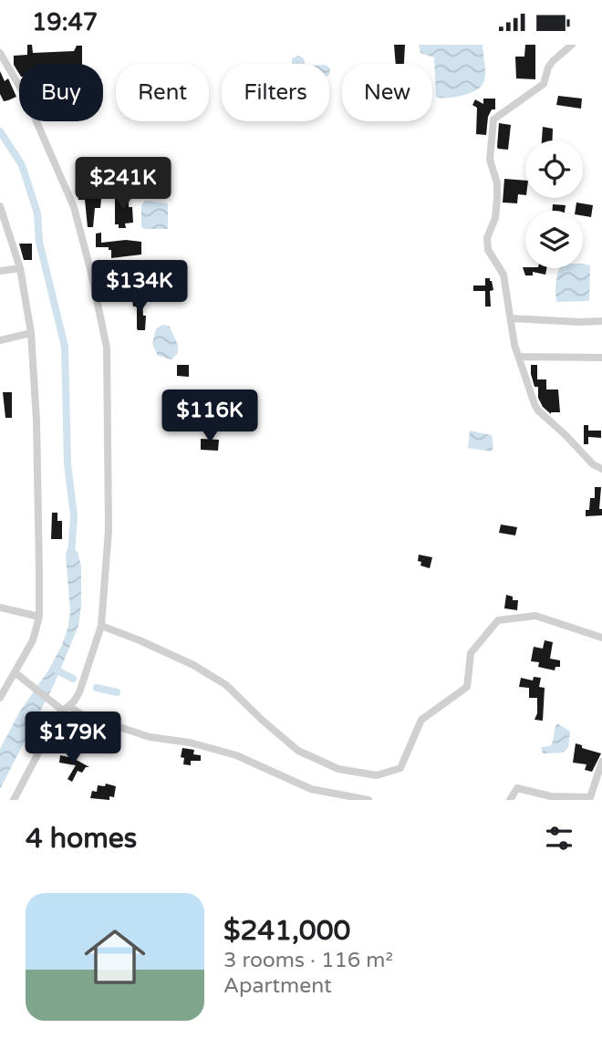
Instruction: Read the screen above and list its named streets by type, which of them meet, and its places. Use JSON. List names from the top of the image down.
{
  "page": {
    "status": "19:47",
    "chip": [
      "Buy",
      "Rent",
      "Filters",
      "New"
    ],
    "price": [
      "$241K",
      "$134K",
      "$116K",
      "$179K"
    ],
    "heading": "4 homes",
    "list": [
      {
        "name": "$241,000",
        "note": "3 rooms · 116 m² · Apartment"
      }
    ]
  }
}
